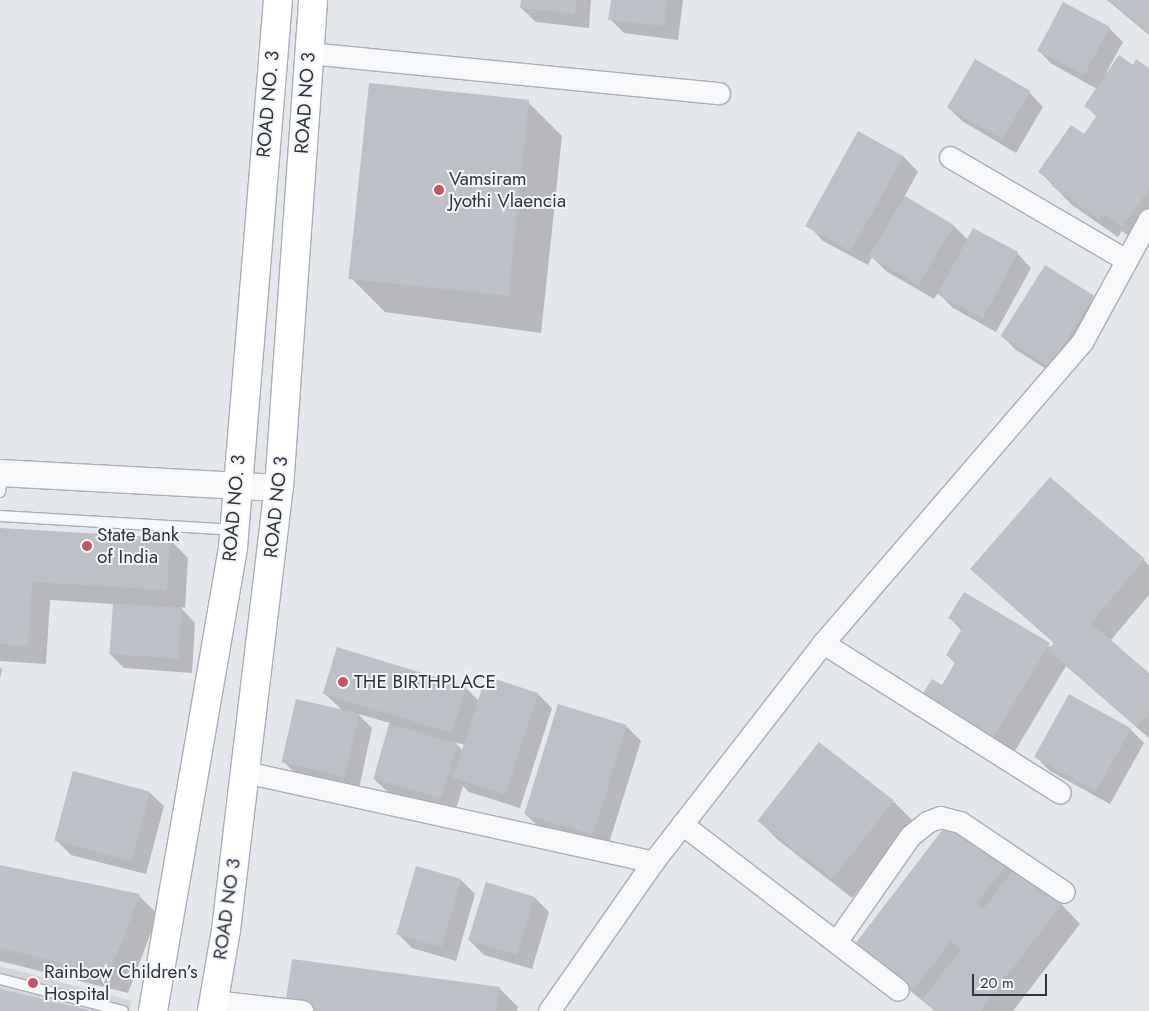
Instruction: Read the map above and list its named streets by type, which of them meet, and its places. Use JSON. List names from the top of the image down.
{
  "streets": {
    "main road": ["ROAD NO 3", "ROAD NO. 3"]
  },
  "places": [
    "Vamsiram Jyothi Vlaencia",
    "State Bank of India",
    "THE BIRTHPLACE",
    "Rainbow Children’s Hospital"
  ],
  "scale_bar": "20 m"
}
